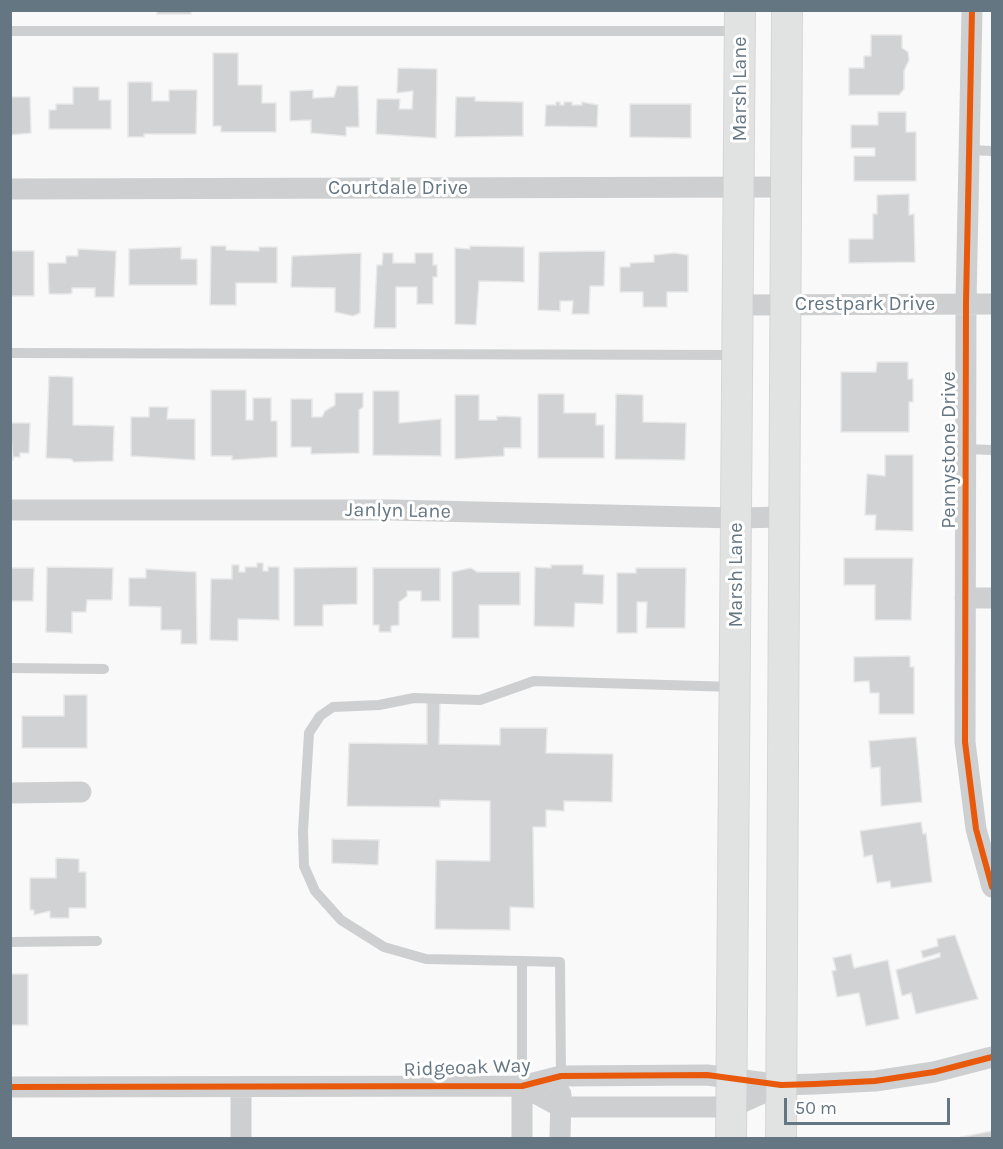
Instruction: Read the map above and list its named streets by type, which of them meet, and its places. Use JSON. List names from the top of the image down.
{
  "streets": {
    "main road": ["Marsh Lane"],
    "street": [
      "Courtdale Drive",
      "Crestpark Drive",
      "Pennystone Drive",
      "Janlyn Lane",
      "Ridgeoak Way"
    ]
  },
  "crossings": [
    ["Marsh Lane", "Courtdale Drive"],
    ["Marsh Lane", "Crestpark Drive"],
    ["Marsh Lane", "Janlyn Lane"],
    ["Marsh Lane", "Ridgeoak Way"],
    ["Crestpark Drive", "Pennystone Drive"]
  ],
  "scale_bar": "50 m"
}
